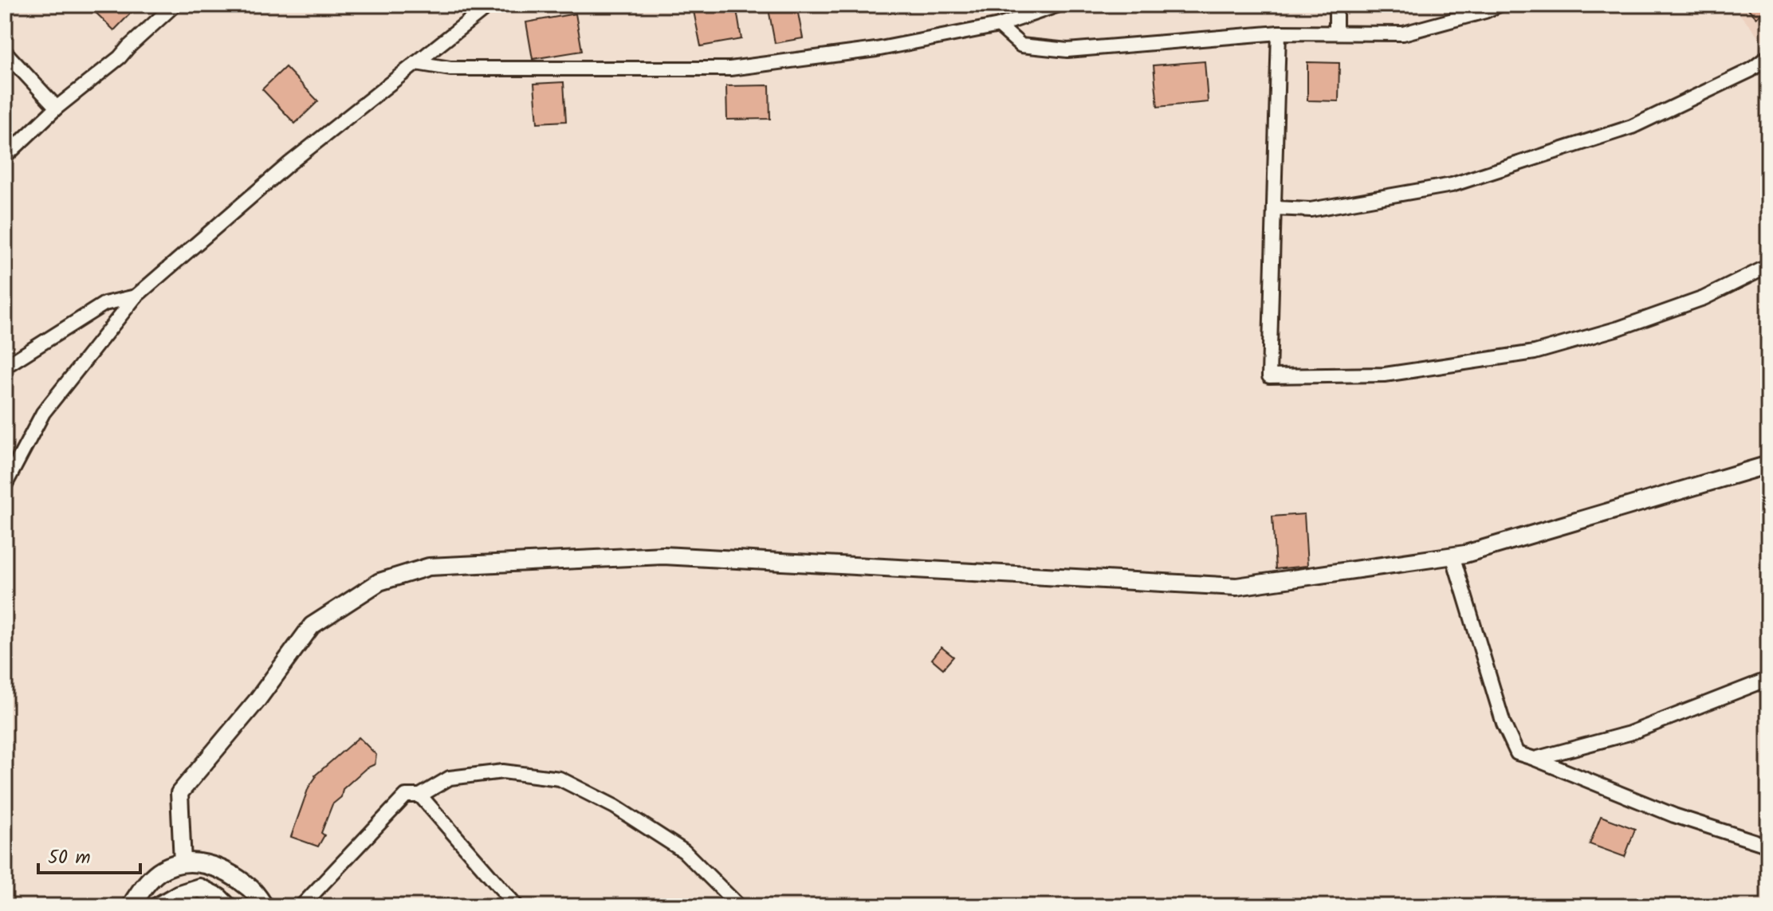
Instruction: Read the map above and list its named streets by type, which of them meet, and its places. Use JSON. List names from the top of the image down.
{
  "scale_bar": "50 m"
}
